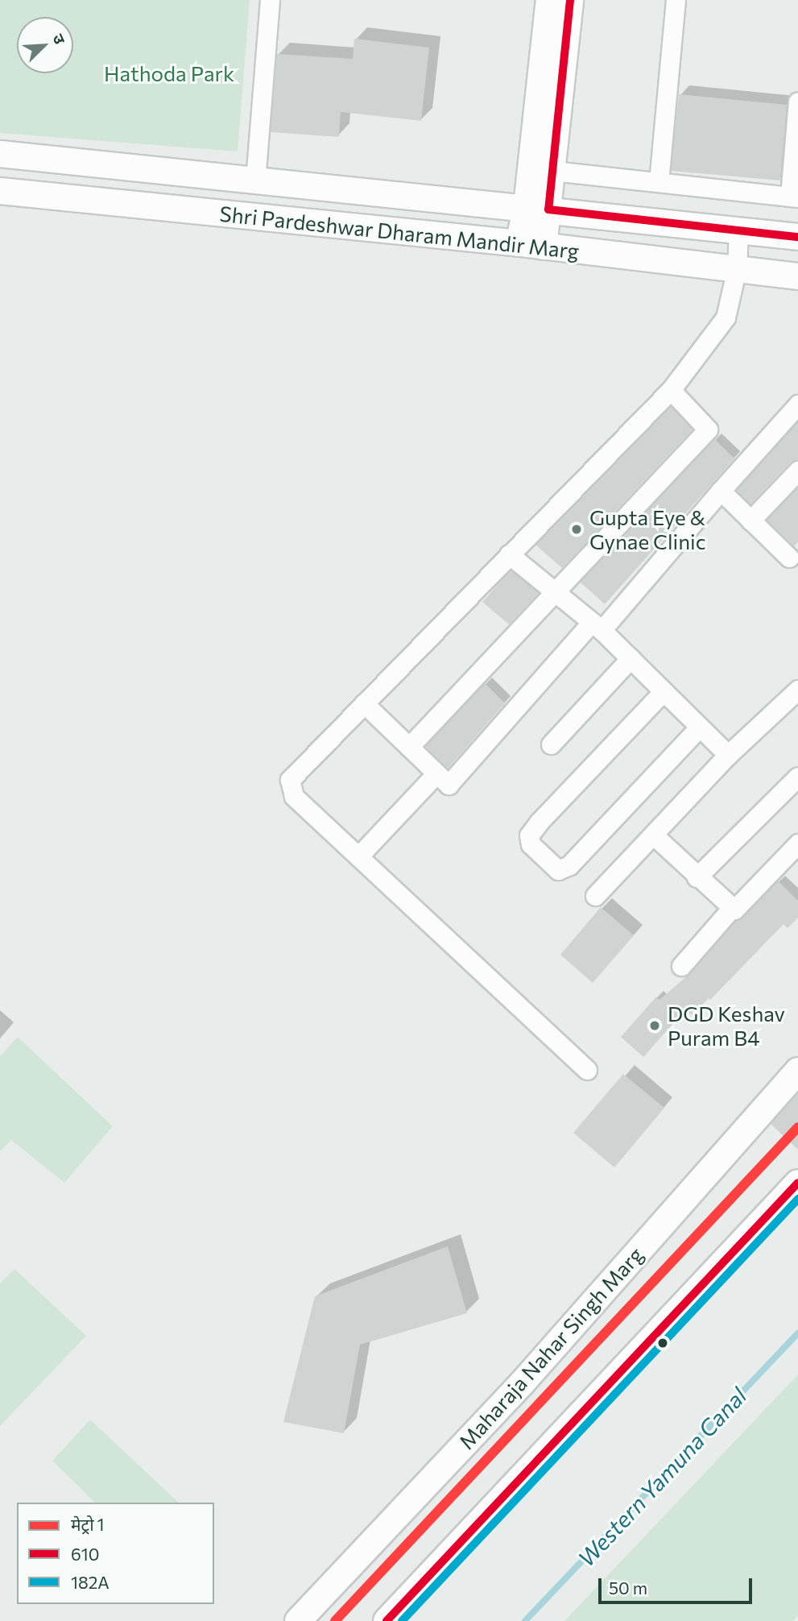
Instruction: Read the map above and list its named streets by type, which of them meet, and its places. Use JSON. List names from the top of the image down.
{
  "streets": {
    "main road": ["Shri Pardeshwar Dharam Mandir Marg", "Maharaja Nahar Singh Marg"]
  },
  "water": ["Western Yamuna Canal"],
  "parks": ["Hathoda Park"],
  "places": ["Gupta Eye & Gynae Clinic", "DGD Keshav Puram B4"],
  "lines": ["transit line 610", "metro line 1", "transit line 182A"],
  "legend": ["मेट्रो 1", "610", "182A"],
  "scale_bar": "50 m",
  "north": "top right"
}
